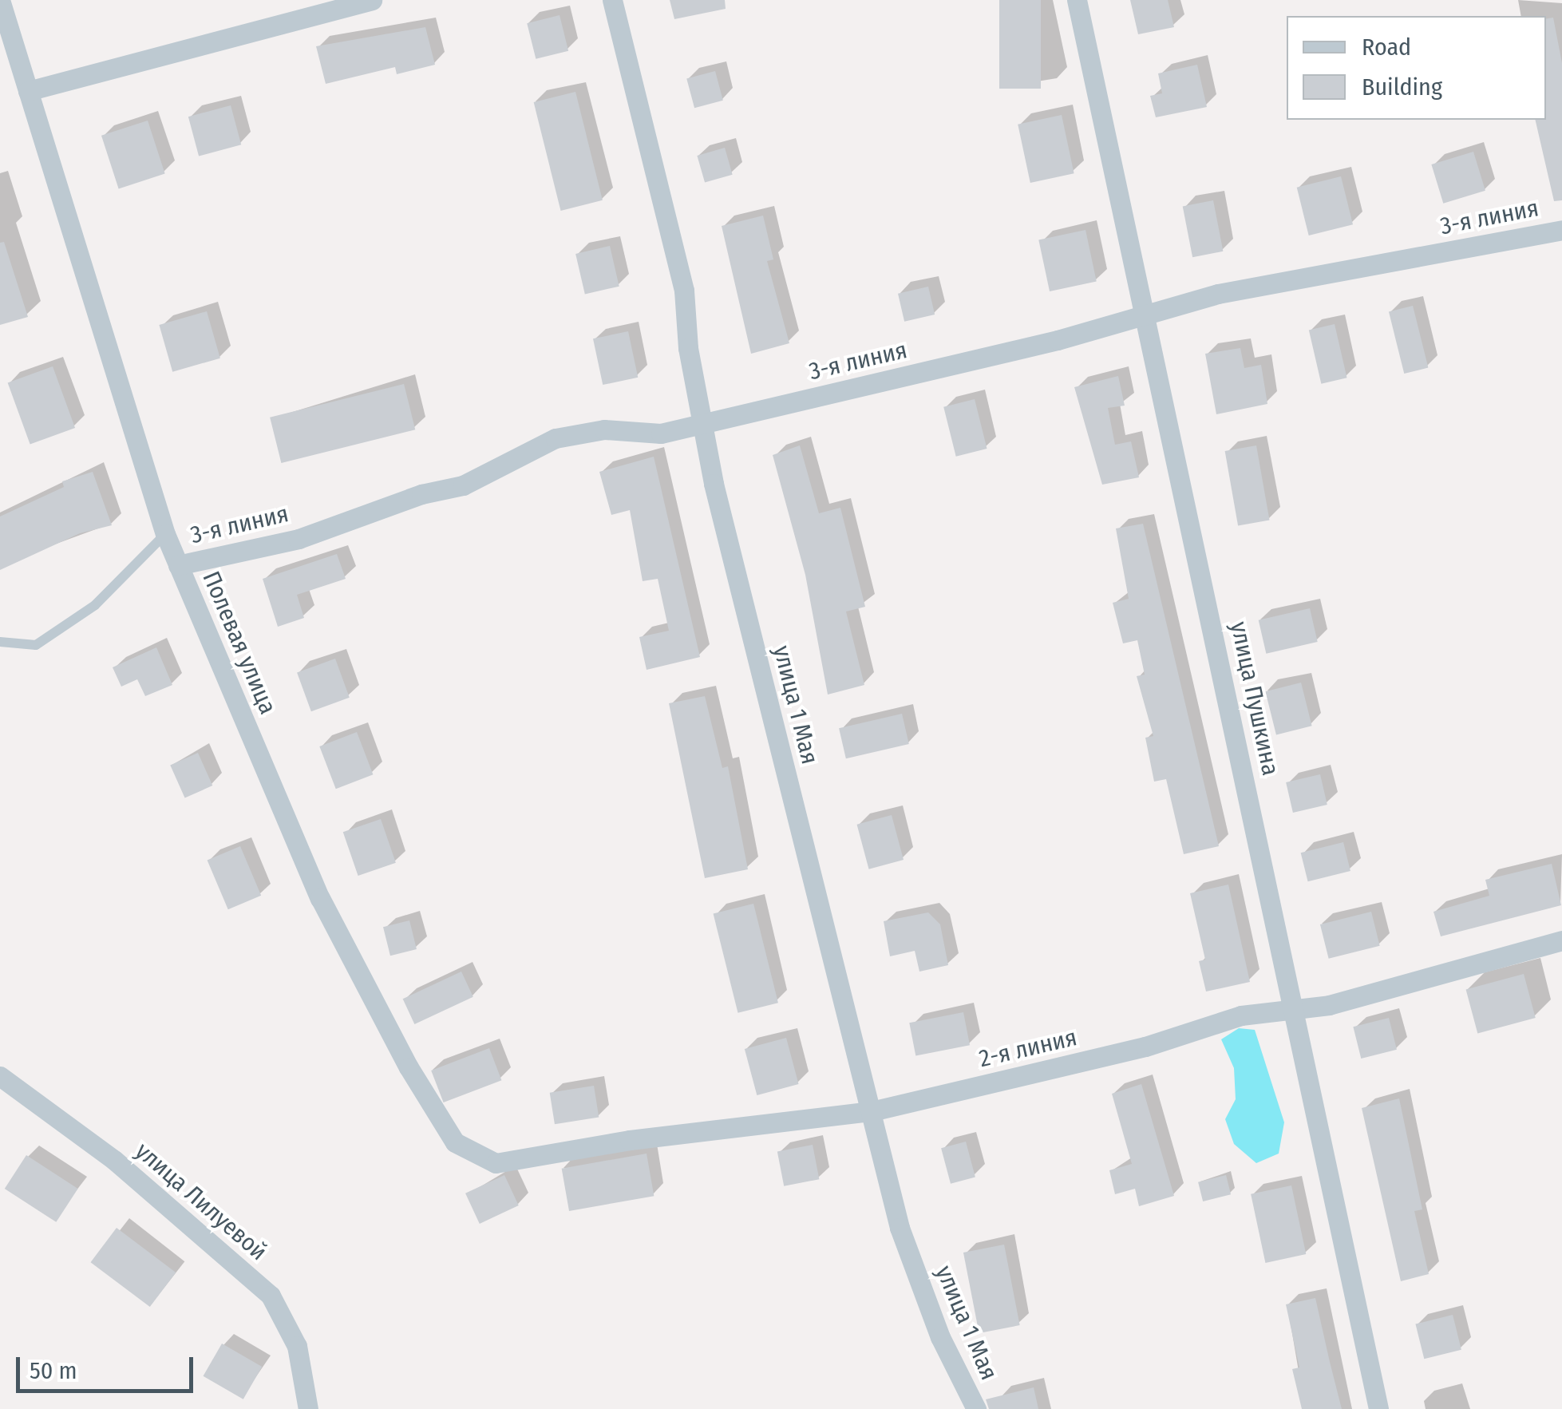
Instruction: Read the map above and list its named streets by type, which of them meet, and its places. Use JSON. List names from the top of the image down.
{
  "streets": {
    "street": [
      "3-я линия",
      "Полевая улица",
      "улица Пушкина",
      "улица 1 Мая",
      "2-я линия",
      "улица Лилуевой"
    ]
  },
  "crossings": [
    ["3-я линия", "Полевая улица"],
    ["3-я линия", "улица Пушкина"],
    ["3-я линия", "улица 1 Мая"],
    ["Полевая улица", "2-я линия"],
    ["улица Пушкина", "2-я линия"],
    ["улица 1 Мая", "2-я линия"]
  ],
  "legend": ["Road", "Building"],
  "scale_bar": "50 m"
}
